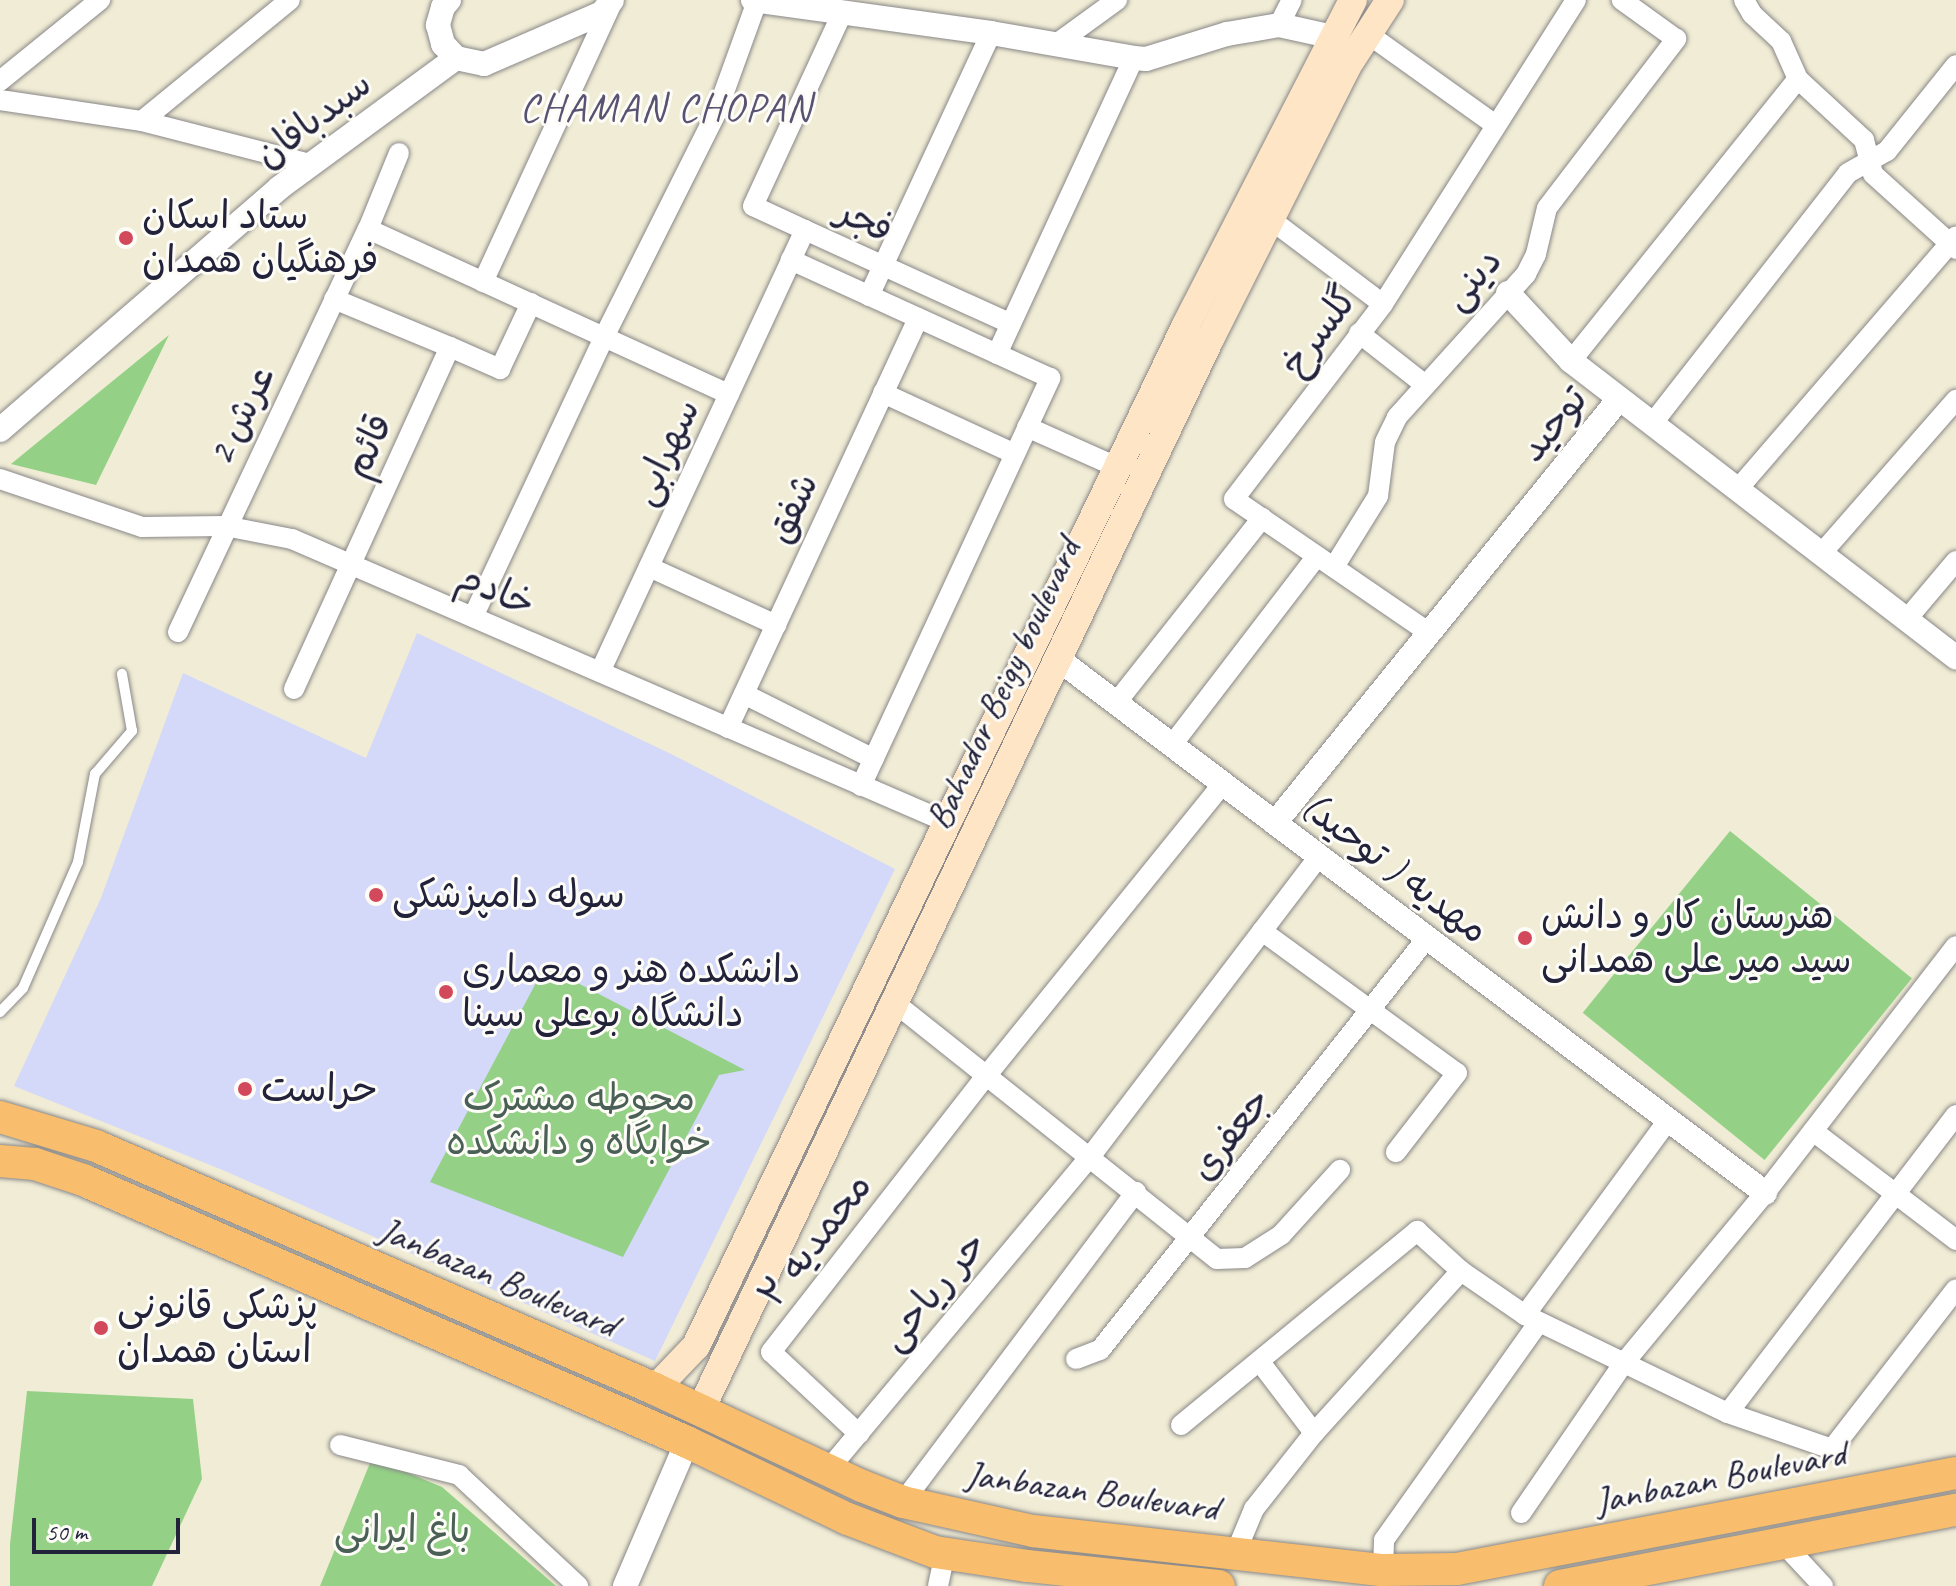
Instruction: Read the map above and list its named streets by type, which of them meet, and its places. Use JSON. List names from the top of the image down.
{
  "streets": {
    "main road": ["Bahador Beigy boulevard", "Janbazan Boulevard"],
    "street": [
      "سبدبافان",
      "فجر",
      "دینی",
      "گلسرخ",
      "عرش 2",
      "توحید",
      "قائم",
      "سهرابی",
      "شفق",
      "خادم",
      "مهدیه ( توحید)",
      "جعفری",
      "محمدیه ۲",
      "حر ریاحی"
    ]
  },
  "crossings": [
    ["فجر", "سهرابی"],
    ["فجر", "شفق"],
    ["دینی", "گلسرخ"],
    ["دینی", "مهدیه ( توحید)"],
    ["گلسرخ", "توحید"],
    ["عرش 2", "خادم"],
    ["توحید", "مهدیه ( توحید)"],
    ["قائم", "خادم"],
    ["سهرابی", "خادم"],
    ["شفق", "خادم"],
    ["خادم", "Bahador Beigy boulevard"],
    ["Bahador Beigy boulevard", "مهدیه ( توحید)"],
    ["Bahador Beigy boulevard", "Janbazan Boulevard"],
    ["مهدیه ( توحید)", "جعفری"],
    ["مهدیه ( توحید)", "حر ریاحی"],
    ["محمدیه ۲", "حر ریاحی"],
    ["Janbazan Boulevard", "حر ریاحی"]
  ],
  "districts": ["CHAMAN CHOPAN"],
  "parks": ["محوطه مشترک خوابگاه و دانشکده", "باغ ایرانی"],
  "places": [
    "ستاد اسکان فرهنگیان همدان",
    "سوله دامپزشکی",
    "هنرستان کار و دانش سید میر علی همدانی",
    "دانشکده هنر و معماری دانشگاه بوعلی سینا",
    "حراست",
    "پزشکی قانونی استان همدان"
  ],
  "scale_bar": "50 m"
}
